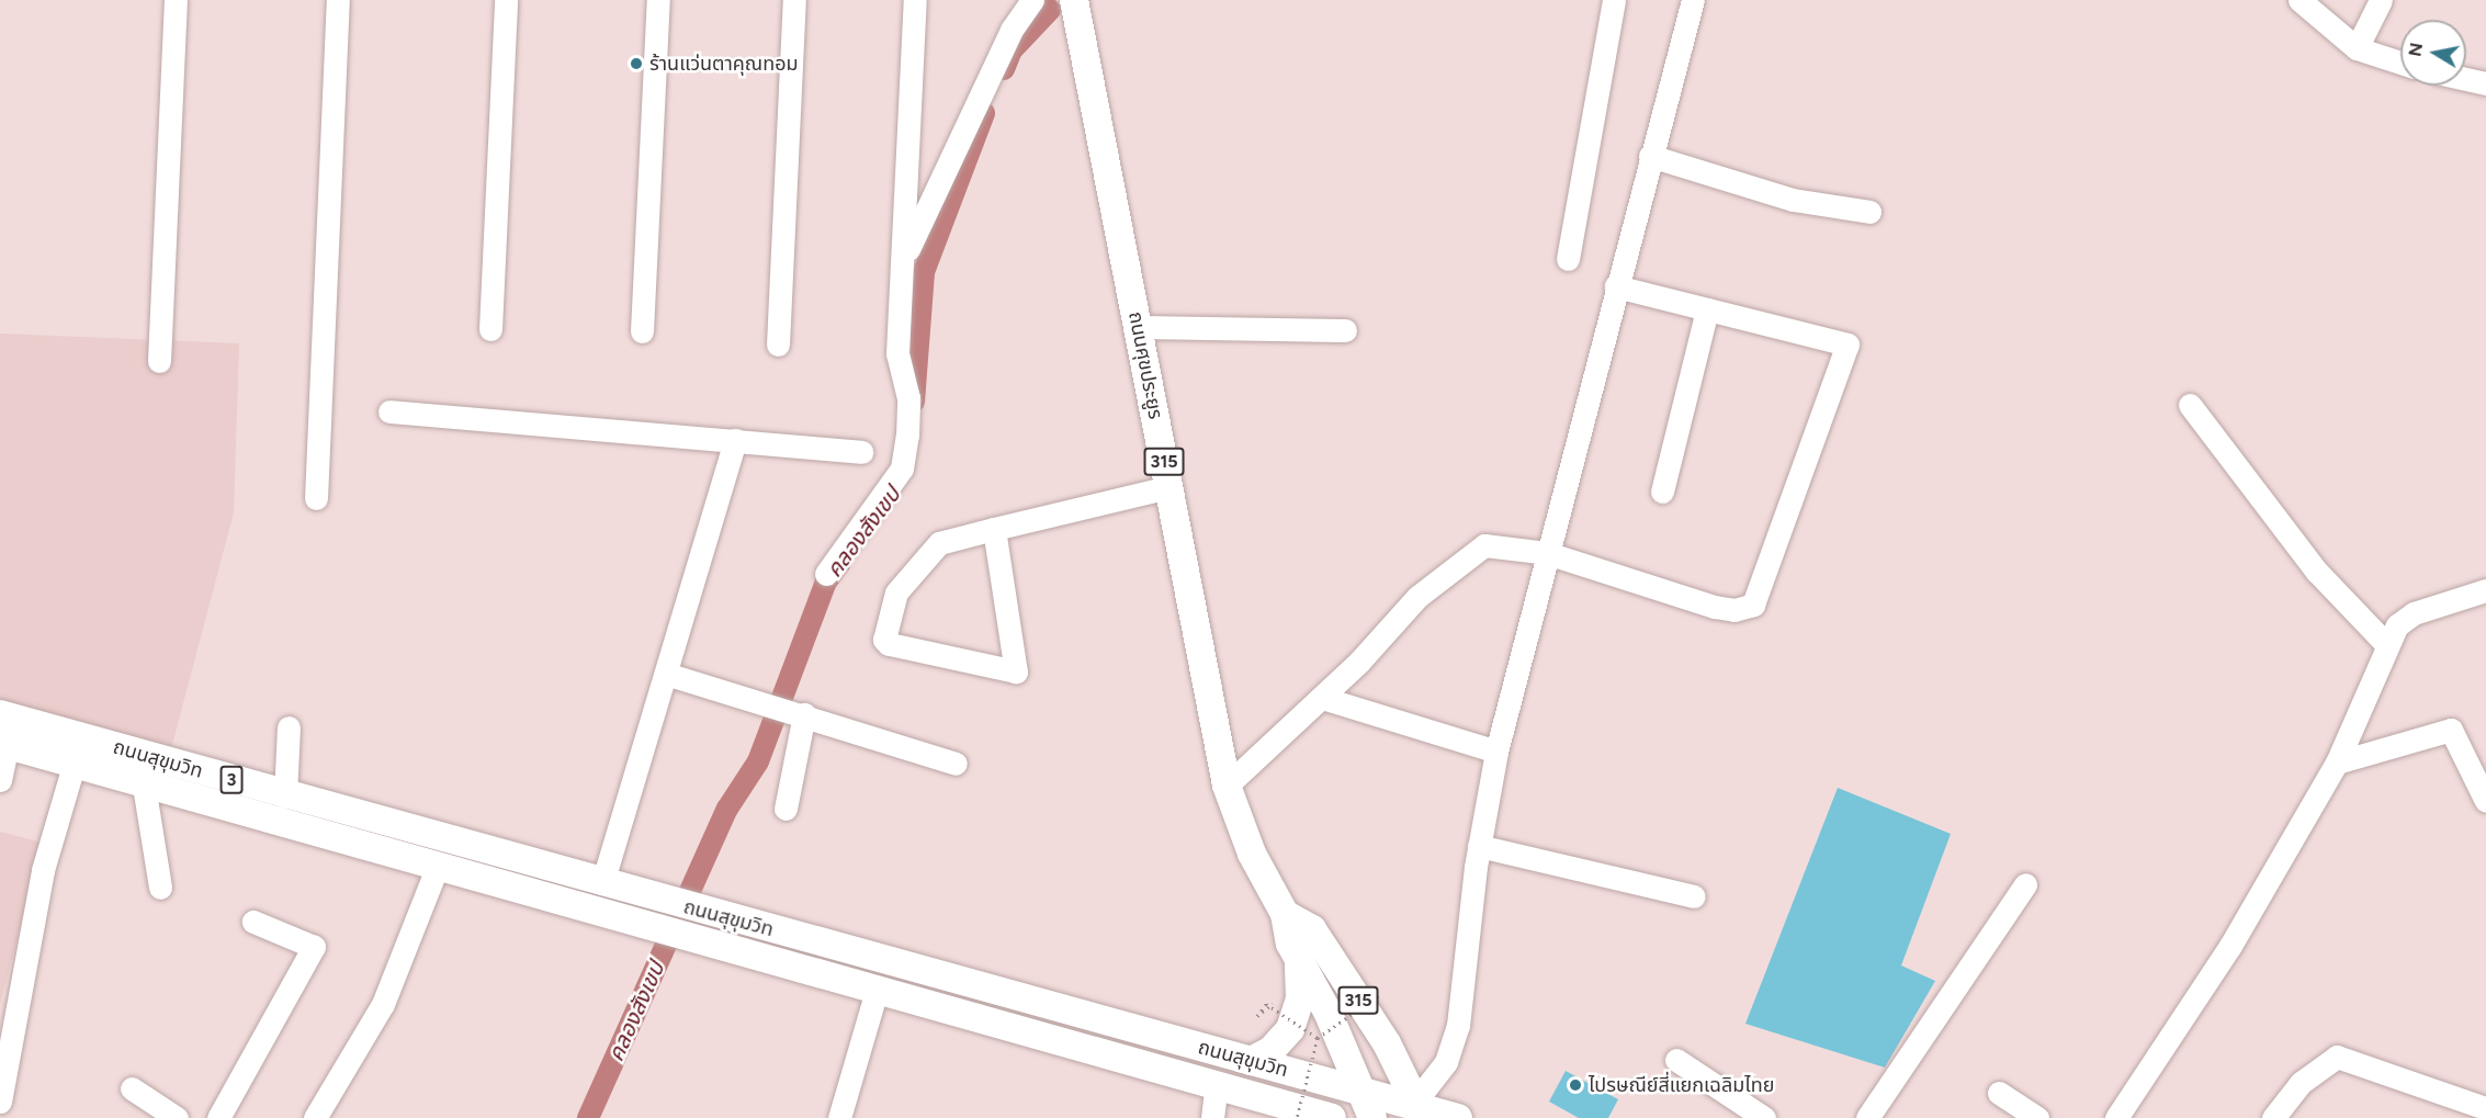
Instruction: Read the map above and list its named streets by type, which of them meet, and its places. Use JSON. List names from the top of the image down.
{
  "streets": {
    "main road": [
      "ถนนศุขประยูร",
      "315",
      "ถนนสุขุมวิท",
      "3"
    ]
  },
  "crossings": [
    ["ถนนศุขประยูร", "315"],
    ["ถนนศุขประยูร", "ถนนสุขุมวิท"],
    ["315", "ถนนสุขุมวิท"]
  ],
  "water": ["คลองสังเขป"],
  "places": ["ร้านแว่นตาคุณทอม", "ไปรษณีย์สี่แยกเฉลิมไทย"],
  "north": "left"
}
